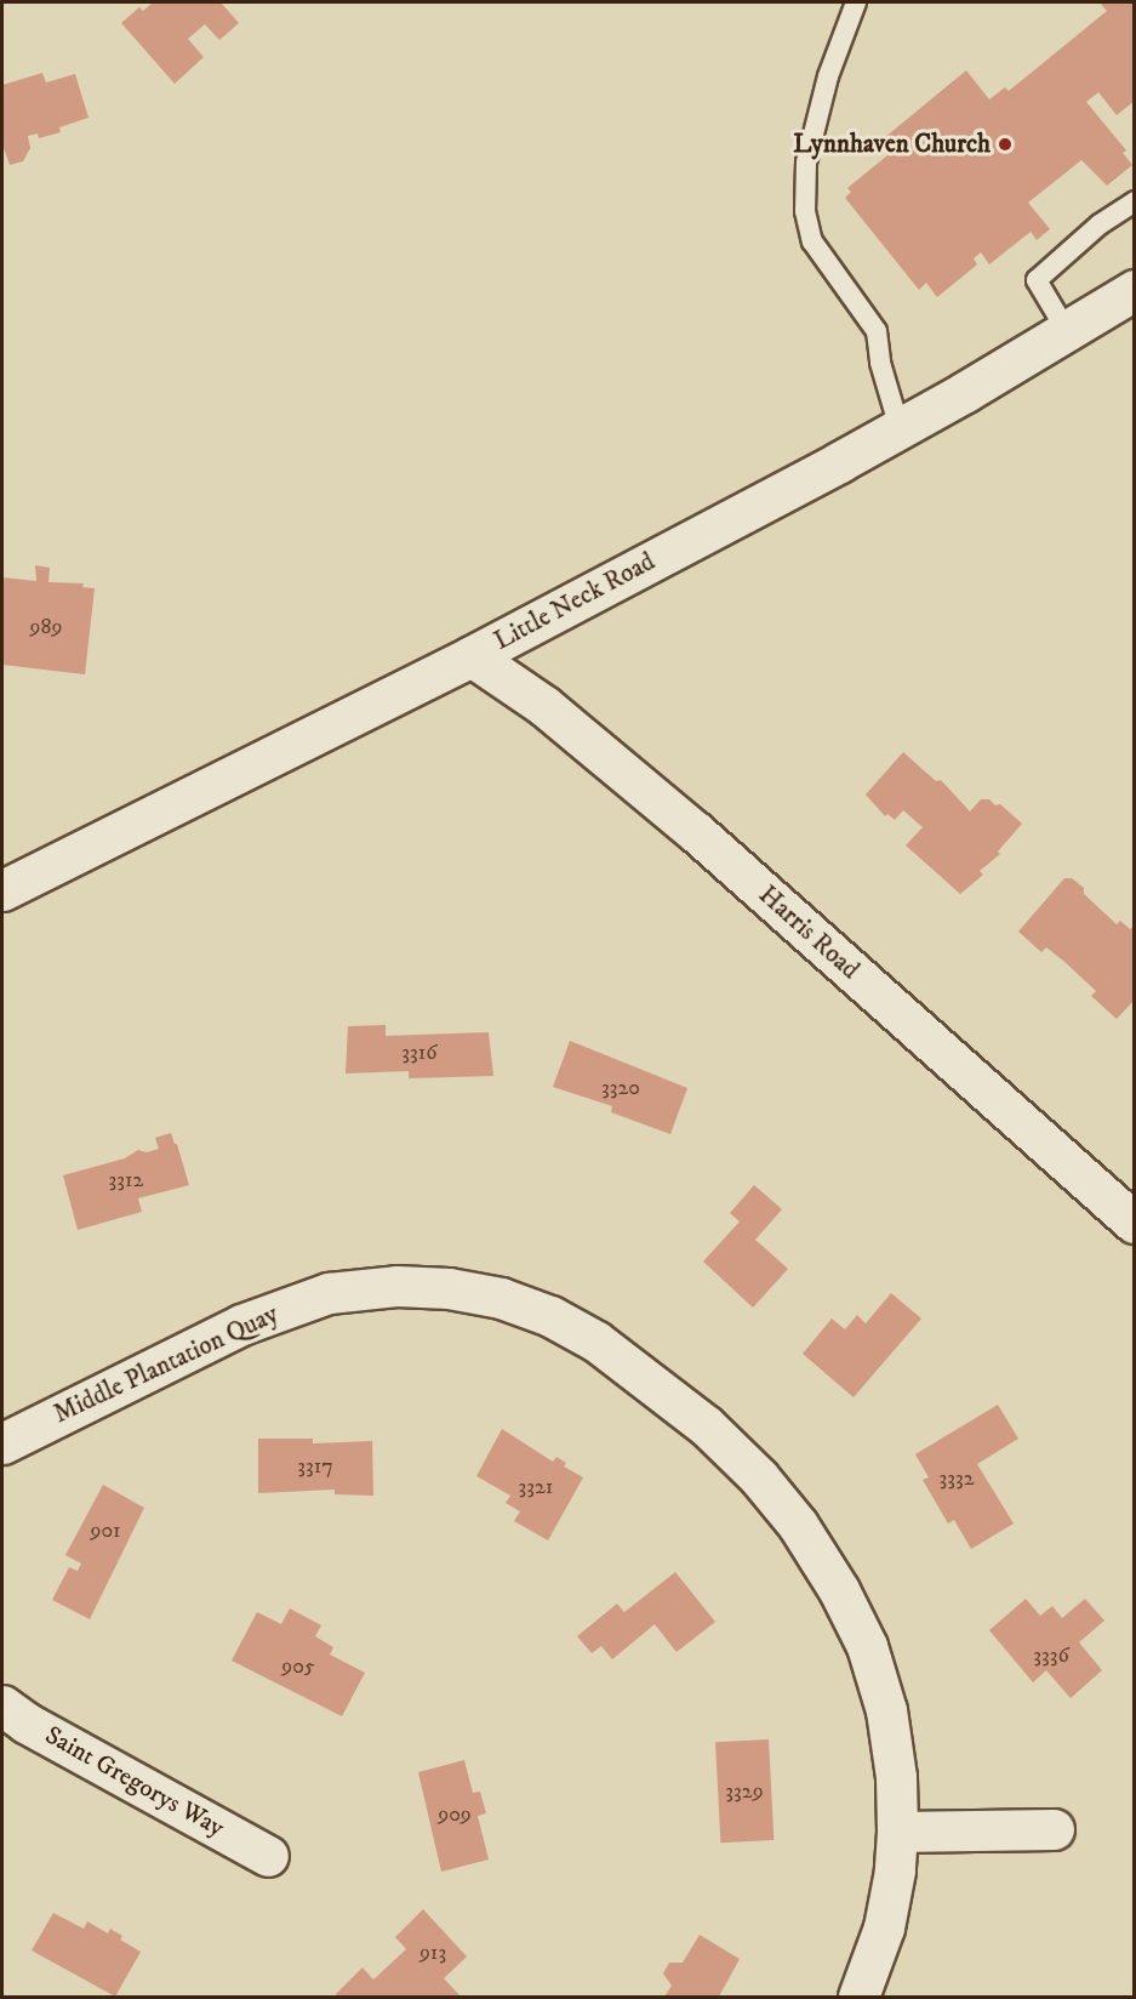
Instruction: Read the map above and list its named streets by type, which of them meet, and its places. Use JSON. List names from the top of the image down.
{
  "streets": {
    "street": [
      "Little Neck Road",
      "Harris Road",
      "Middle Plantation Quay",
      "Saint Gregorys Way"
    ]
  },
  "crossings": [
    ["Little Neck Road", "Harris Road"]
  ],
  "places": ["Lynnhaven Church"],
  "house_numbers": [
    "989",
    "3316",
    "3320",
    "3312",
    "3317",
    "3332",
    "3321",
    "901",
    "3336",
    "905",
    "3329",
    "909",
    "913"
  ]
}
